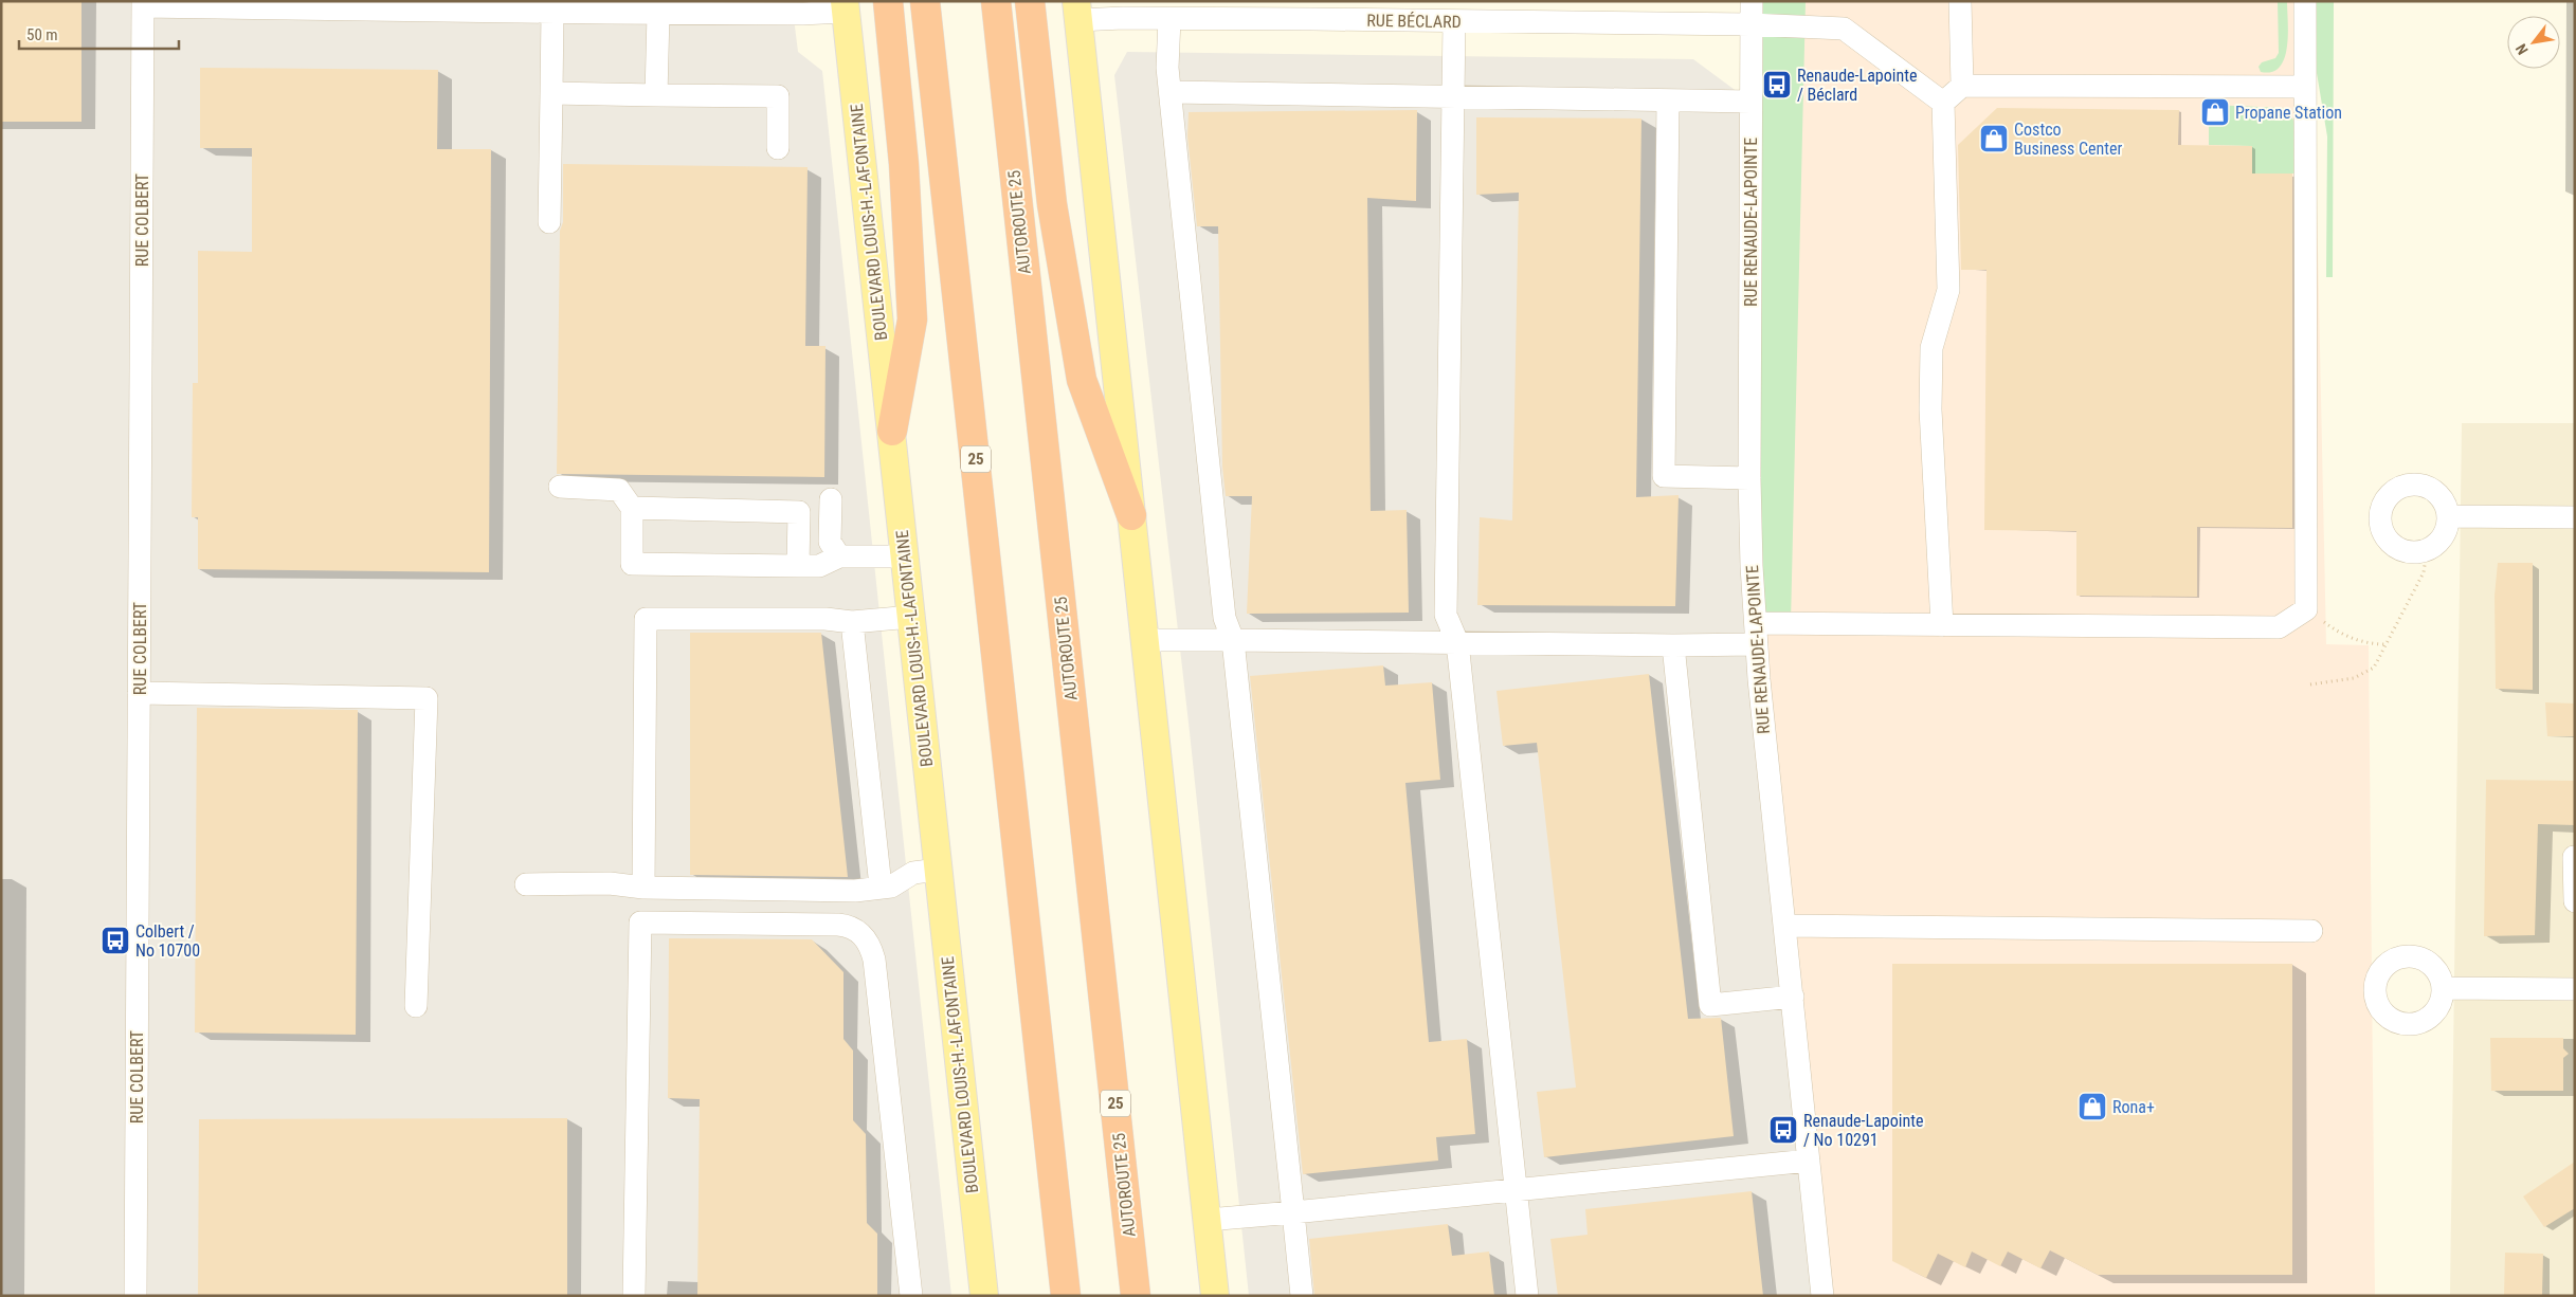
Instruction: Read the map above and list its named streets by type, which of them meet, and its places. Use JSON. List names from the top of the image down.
{
  "streets": {
    "highway": ["AUTOROUTE 25", "25"],
    "main road": ["BOULEVARD LOUIS-H.-LAFONTAINE"],
    "street": ["RUE BÉCLARD", "RUE COLBERT", "RUE RENAUDE-LAPOINTE"]
  },
  "crossings": [
    ["RUE BÉCLARD", "RUE RENAUDE-LAPOINTE"]
  ],
  "places": {
    "bus stop": ["Renaude-Lapointe / Béclard", "Colbert / No 10700", "Renaude-Lapointe / No 10291"],
    "shop": ["Propane Station", "Costco Business Center", "Rona+"]
  },
  "scale_bar": "50 m",
  "north": "bottom left"
}
